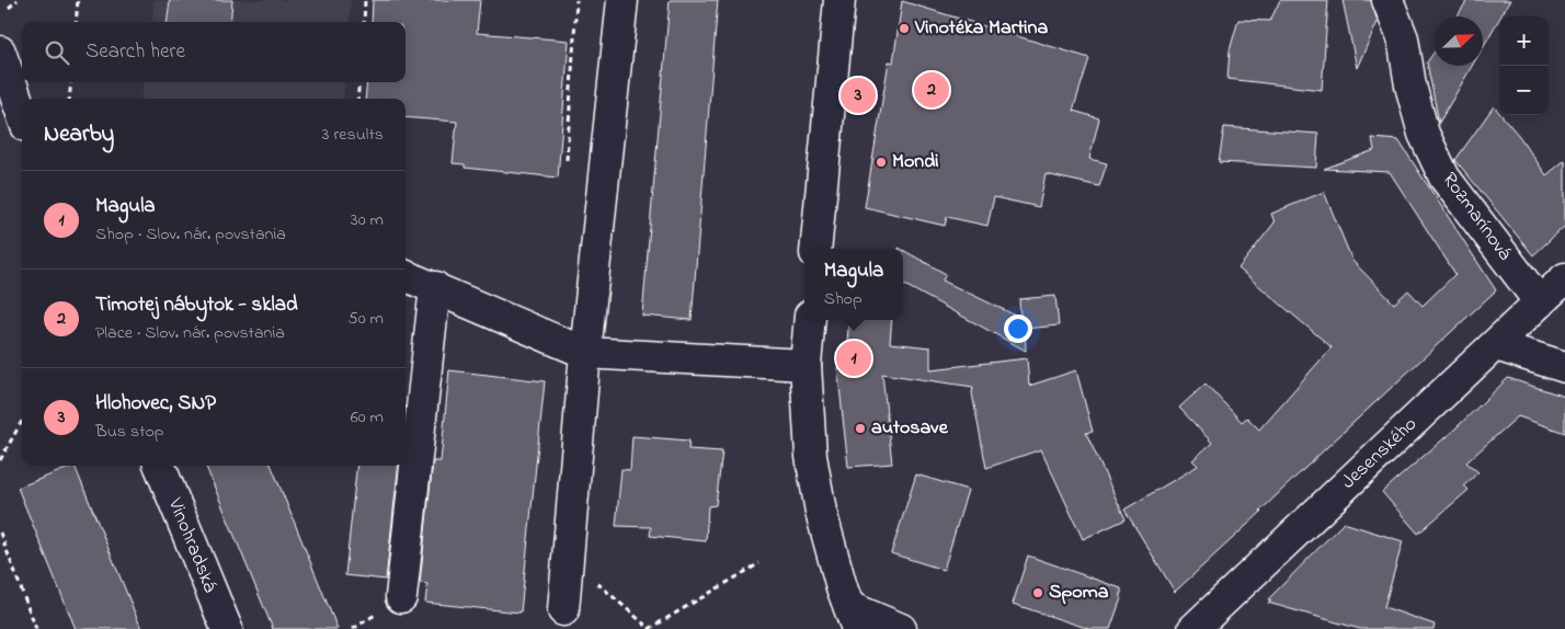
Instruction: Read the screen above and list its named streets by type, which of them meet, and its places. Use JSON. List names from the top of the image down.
{
  "streets": {
    "street": ["Rozmarínová", "Jesenského", "Vinohradská"]
  },
  "crossings": [
    ["Rozmarínová", "Jesenského"]
  ],
  "places": [
    "Vinotéka Martina",
    "Mondi",
    "autosave",
    "Spoma"
  ],
  "north": "top right",
  "page": {
    "map_buttons": ["+", "−"],
    "search": "Search here",
    "pins": ["2", "3", "1"],
    "heading": ["Nearby", "3 results"],
    "list": [
      {
        "mark": "1",
        "name": "Magula",
        "note": "Shop · Slov. nár. povstania",
        "value": "30 m"
      },
      {
        "mark": "2",
        "name": "Timotej nábytok - sklad",
        "note": "Place · Slov. nár. povstania",
        "value": "50 m"
      },
      {
        "mark": "3",
        "name": "Hlohovec, SNP",
        "note": "Bus stop",
        "value": "60 m"
      }
    ],
    "popup": ["Magula", "Shop"]
  }
}
